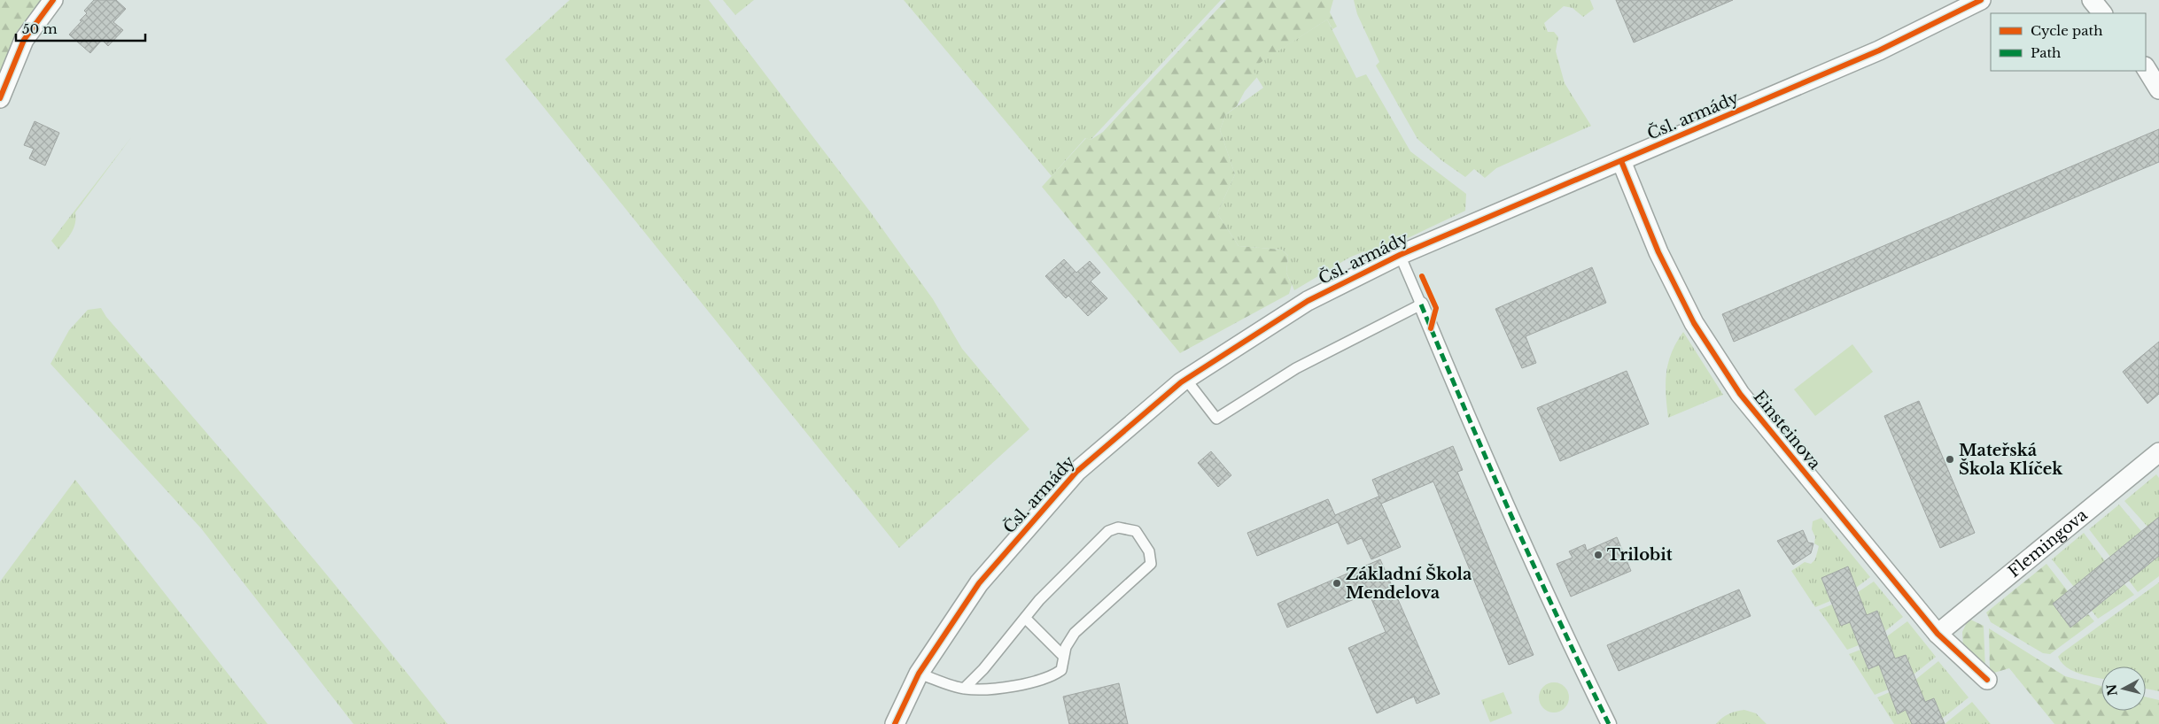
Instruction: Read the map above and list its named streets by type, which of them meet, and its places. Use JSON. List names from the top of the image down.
{
  "streets": {
    "street": ["Čsl. armády", "Einsteinova", "Flemingova"]
  },
  "crossings": [
    ["Čsl. armády", "Einsteinova"],
    ["Einsteinova", "Flemingova"]
  ],
  "places": ["Mateřská Škola Klíček", "Trilobit", "Základní Škola Mendelova"],
  "legend": ["Cycle path", "Path"],
  "scale_bar": "50 m",
  "north": "left"
}
